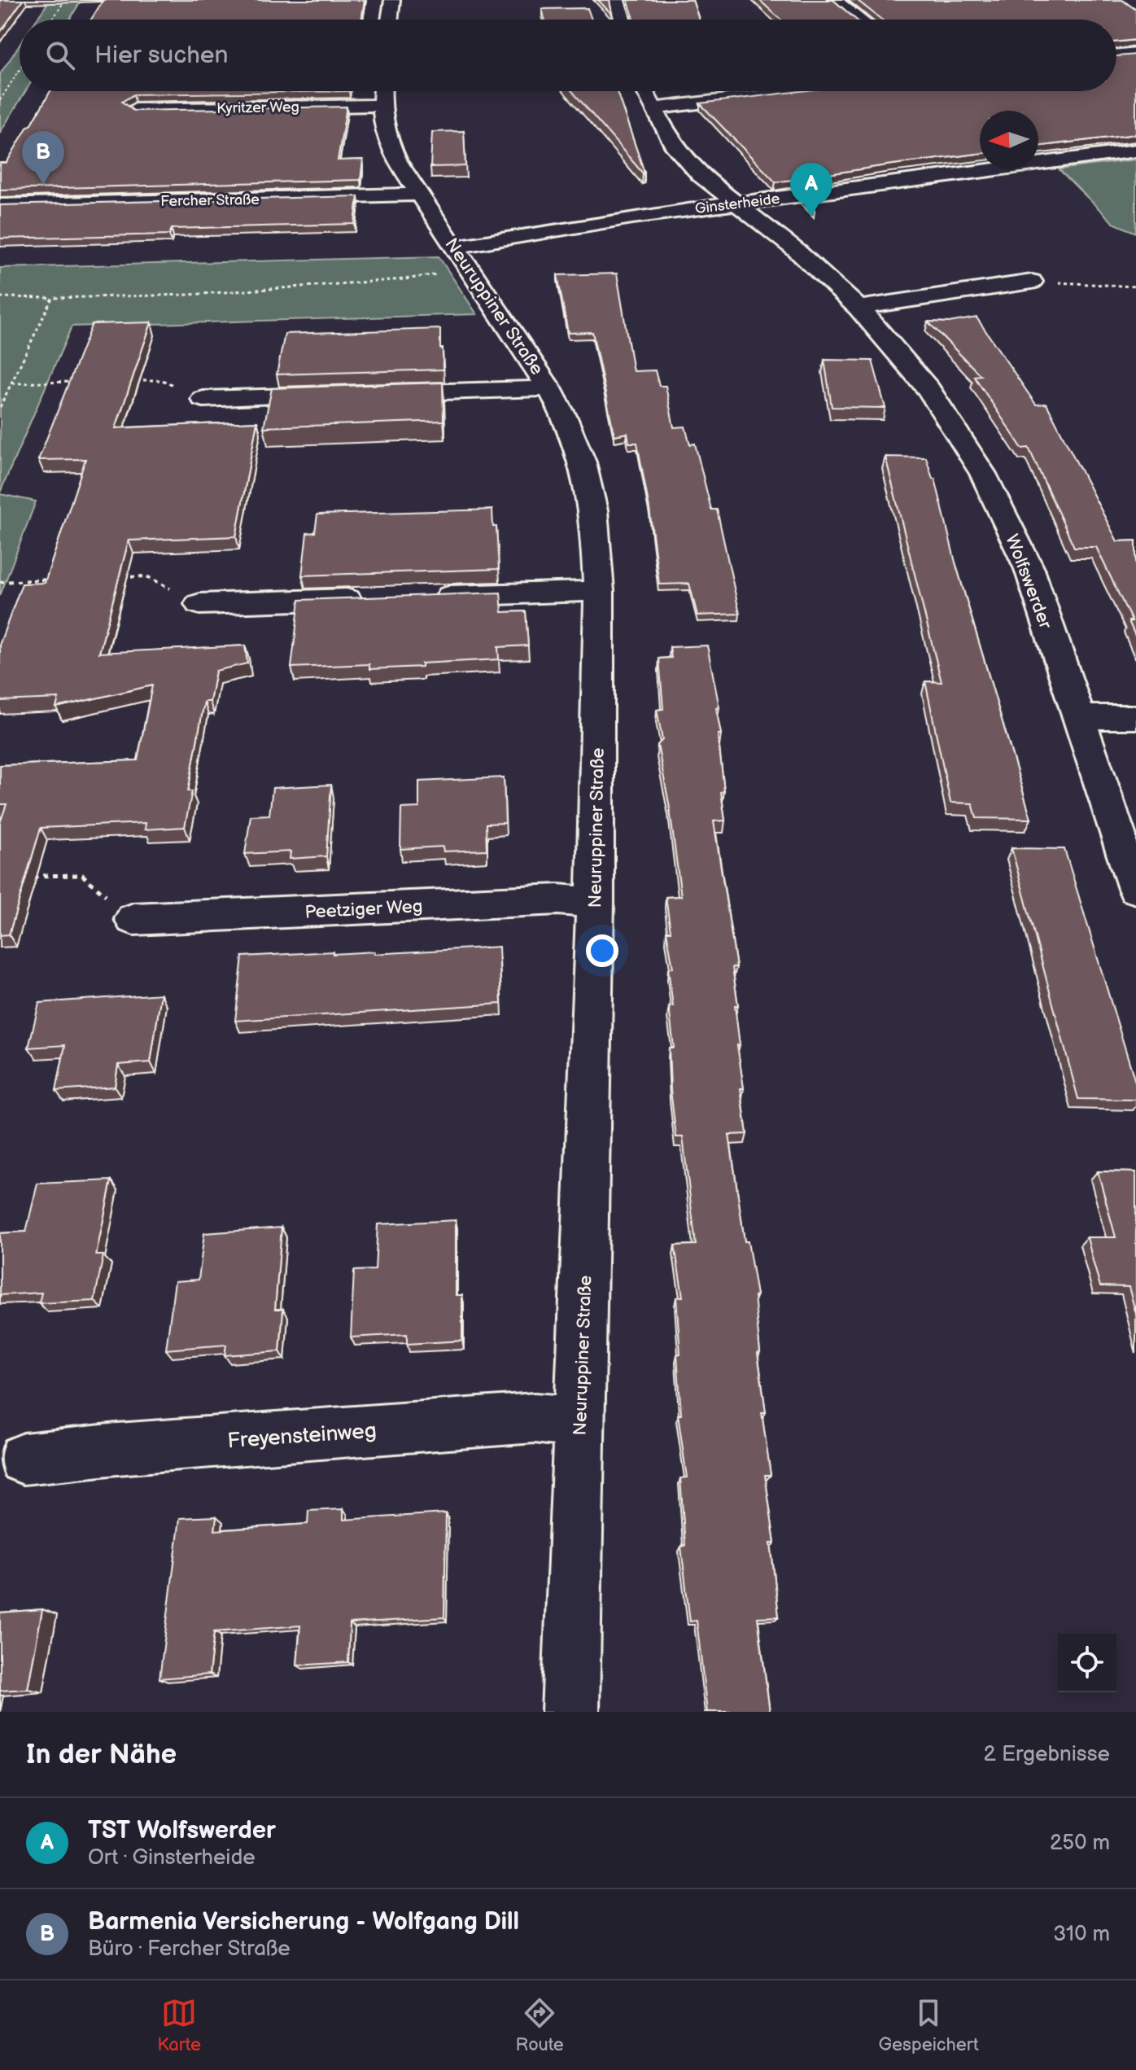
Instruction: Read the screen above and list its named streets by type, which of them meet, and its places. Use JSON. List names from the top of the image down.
{
  "streets": {
    "street": [
      "Kyritzer Weg",
      "Fercher Straße",
      "Ginsterheide",
      "Neuruppiner Straße",
      "Wolfswerder",
      "Peetziger Weg",
      "Freyensteinweg"
    ]
  },
  "crossings": [
    ["Kyritzer Weg", "Neuruppiner Straße"],
    ["Fercher Straße", "Neuruppiner Straße"],
    ["Ginsterheide", "Neuruppiner Straße"],
    ["Ginsterheide", "Wolfswerder"],
    ["Neuruppiner Straße", "Peetziger Weg"],
    ["Neuruppiner Straße", "Freyensteinweg"]
  ],
  "north": "left",
  "page": {
    "search": "Hier suchen",
    "pins": ["B", "A"],
    "heading": ["In der Nähe", "2 Ergebnisse"],
    "list": [
      {
        "mark": "A",
        "name": "TST Wolfswerder",
        "note": "Ort · Ginsterheide",
        "value": "250 m"
      },
      {
        "mark": "B",
        "name": "Barmenia Versicherung - Wolfgang Dill",
        "note": "Büro · Fercher Straße",
        "value": "310 m"
      }
    ],
    "nav": ["Karte", "Route", "Gespeichert"]
  }
}
